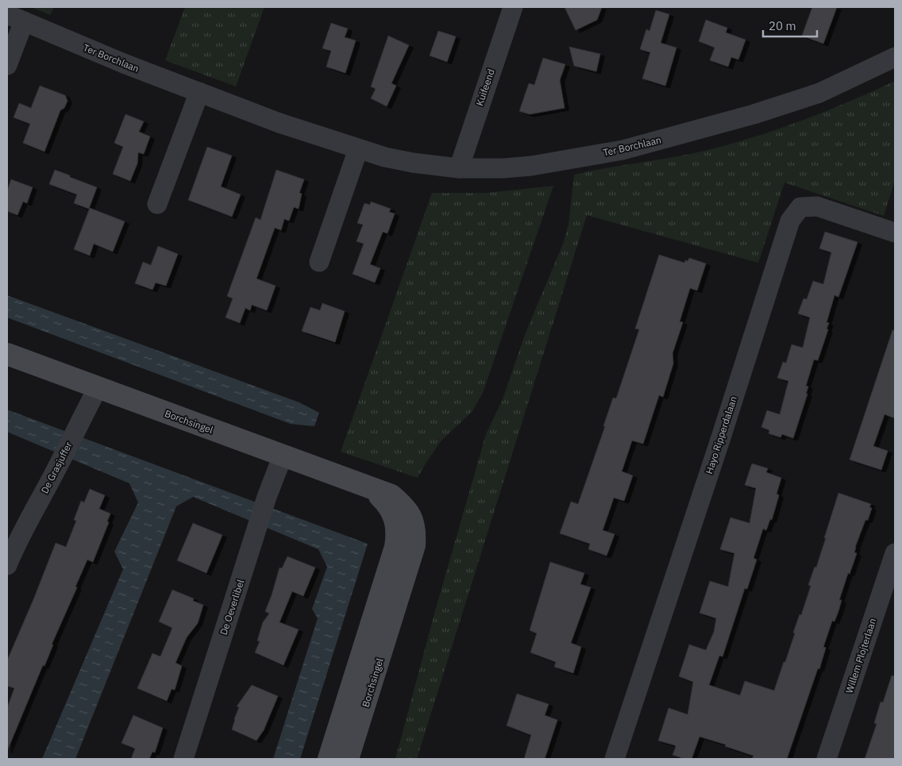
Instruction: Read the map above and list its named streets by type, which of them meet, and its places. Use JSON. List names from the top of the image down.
{
  "streets": {
    "main road": ["Borchsingel"],
    "street": [
      "Ter Borchlaan",
      "Kuifeend",
      "Hayo Ripperdalaan",
      "De Grasjuffer",
      "De Oeverlibel",
      "Willem Plojterlaan"
    ]
  },
  "crossings": [
    ["Ter Borchlaan", "Kuifeend"],
    ["Borchsingel", "De Grasjuffer"],
    ["Borchsingel", "De Oeverlibel"]
  ],
  "scale_bar": "20 m"
}
